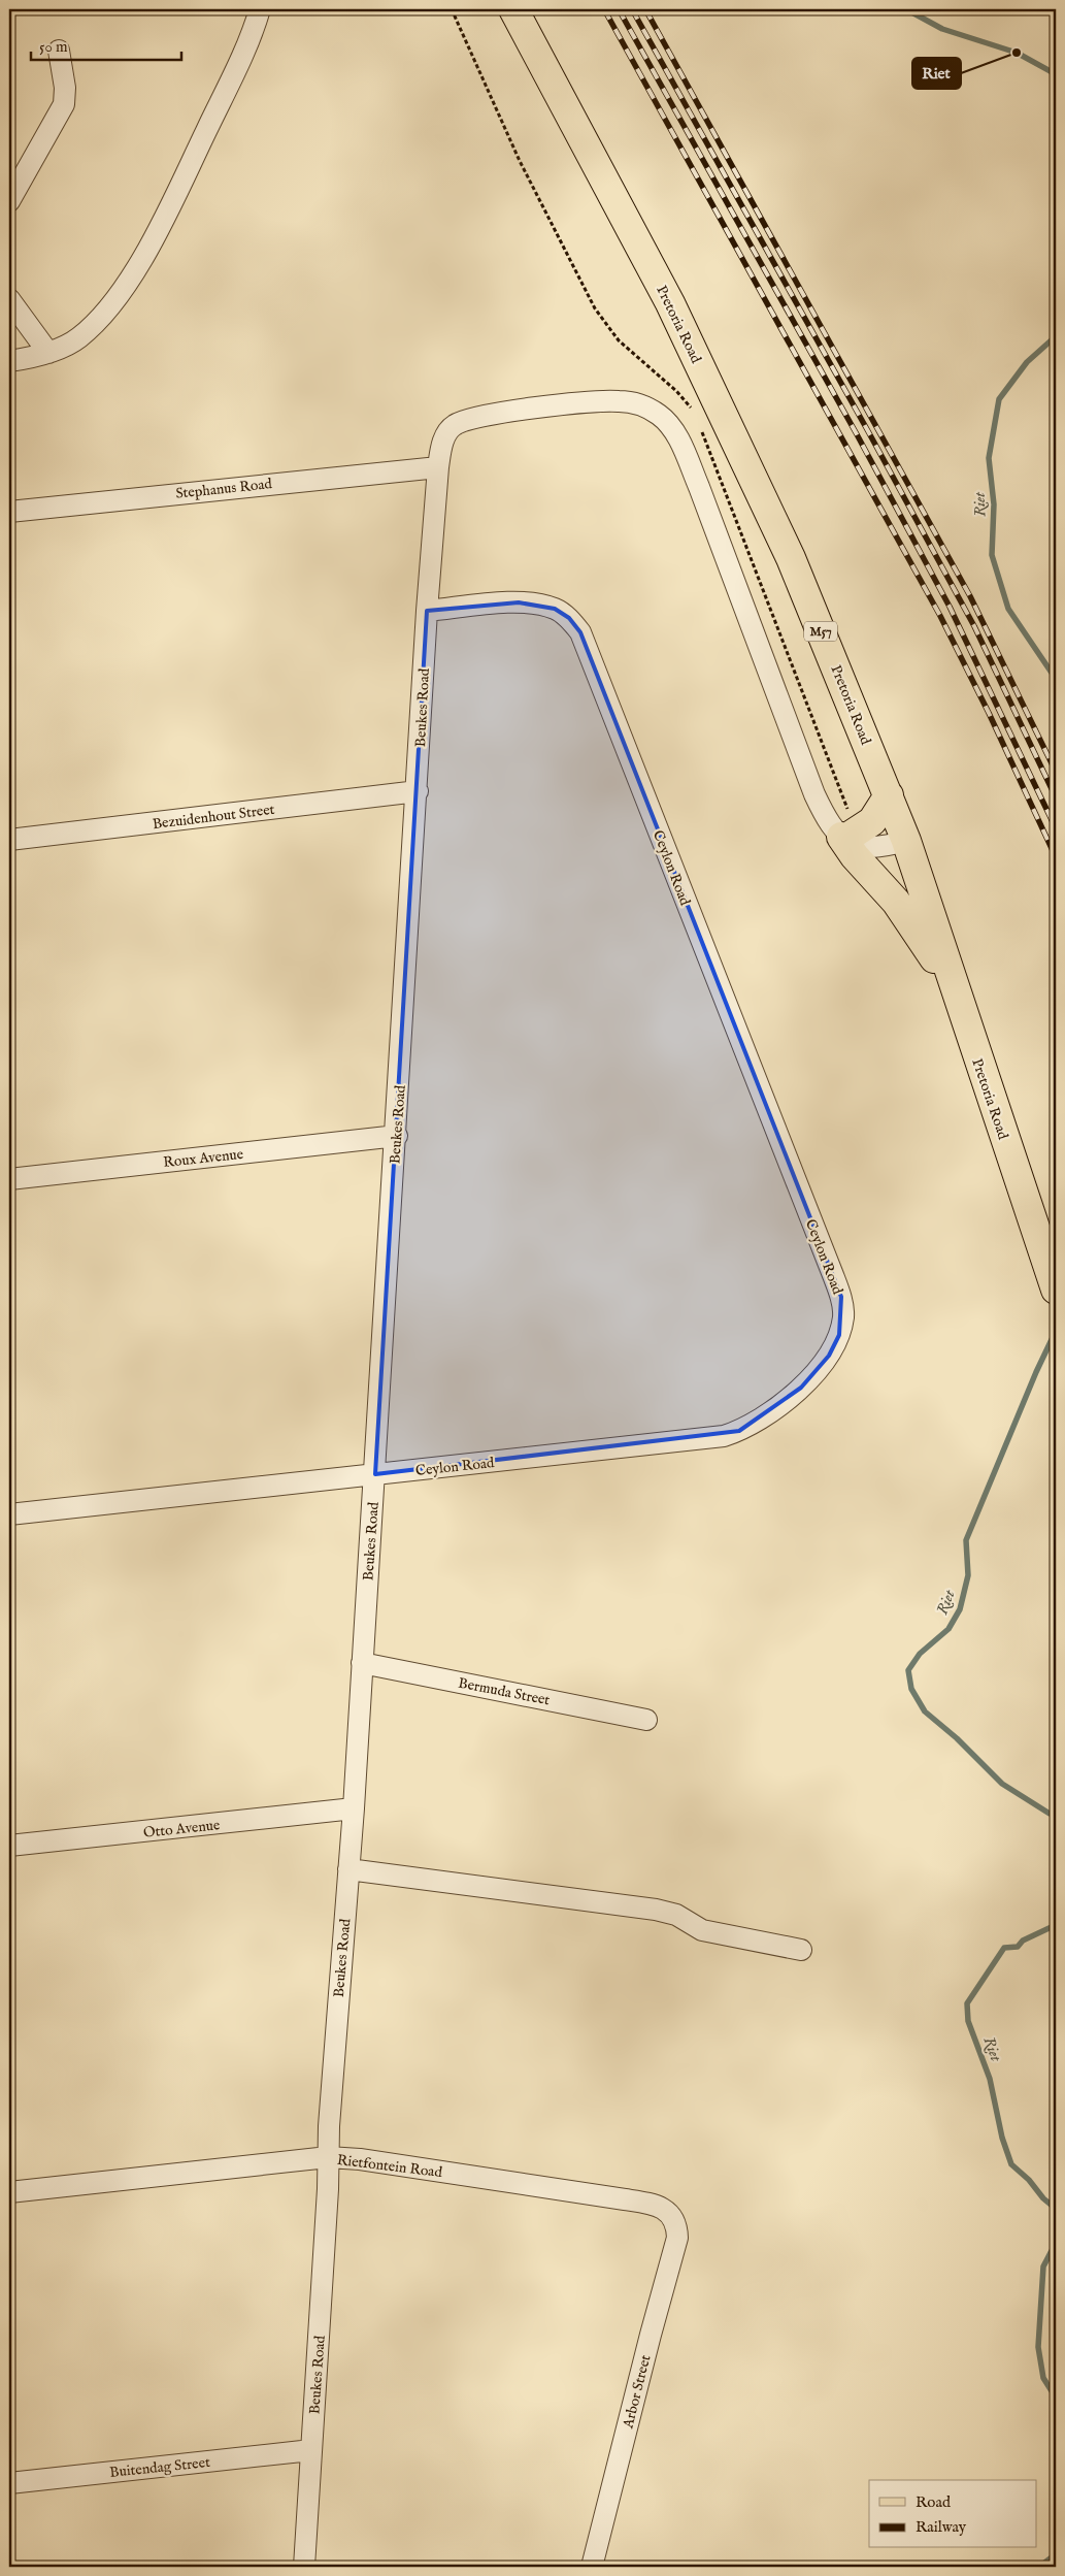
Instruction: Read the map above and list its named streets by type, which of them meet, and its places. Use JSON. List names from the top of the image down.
{
  "streets": {
    "main road": ["Pretoria Road", "M57"],
    "street": [
      "Stephanus Road",
      "Beukes Road",
      "Bezuidenhout Street",
      "Ceylon Road",
      "Roux Avenue",
      "Bermuda Street",
      "Otto Avenue",
      "Rietfontein Road",
      "Arbor Street",
      "Buitendag Street"
    ]
  },
  "crossings": [
    ["Stephanus Road", "Beukes Road"],
    ["Beukes Road", "Bezuidenhout Street"],
    ["Beukes Road", "Ceylon Road"],
    ["Beukes Road", "Roux Avenue"],
    ["Beukes Road", "Bermuda Street"],
    ["Beukes Road", "Otto Avenue"],
    ["Beukes Road", "Rietfontein Road"],
    ["Beukes Road", "Buitendag Street"],
    ["Rietfontein Road", "Arbor Street"]
  ],
  "water": ["Riet"],
  "places": ["Riet"],
  "legend": ["Road", "Railway"],
  "scale_bar": "50 m"
}
